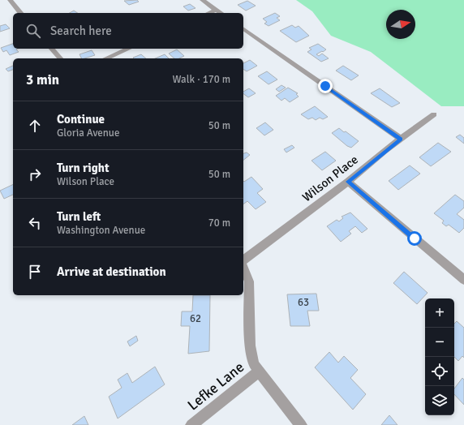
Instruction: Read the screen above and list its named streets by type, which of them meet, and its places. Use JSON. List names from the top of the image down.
{
  "streets": {
    "street": ["Wilson Place", "Lefke Lane"]
  },
  "house_numbers": ["63", "62"],
  "north": "right",
  "page": {
    "search": "Search here",
    "heading": ["3 min", "Walk · 170 m"],
    "list": [
      ["Continue", "Gloria Avenue", "50 m"],
      ["Turn right", "Wilson Place", "50 m"],
      ["Turn left", "Washington Avenue", "70 m"],
      "Arrive at destination"
    ],
    "map_buttons": ["+", "−"]
  }
}
